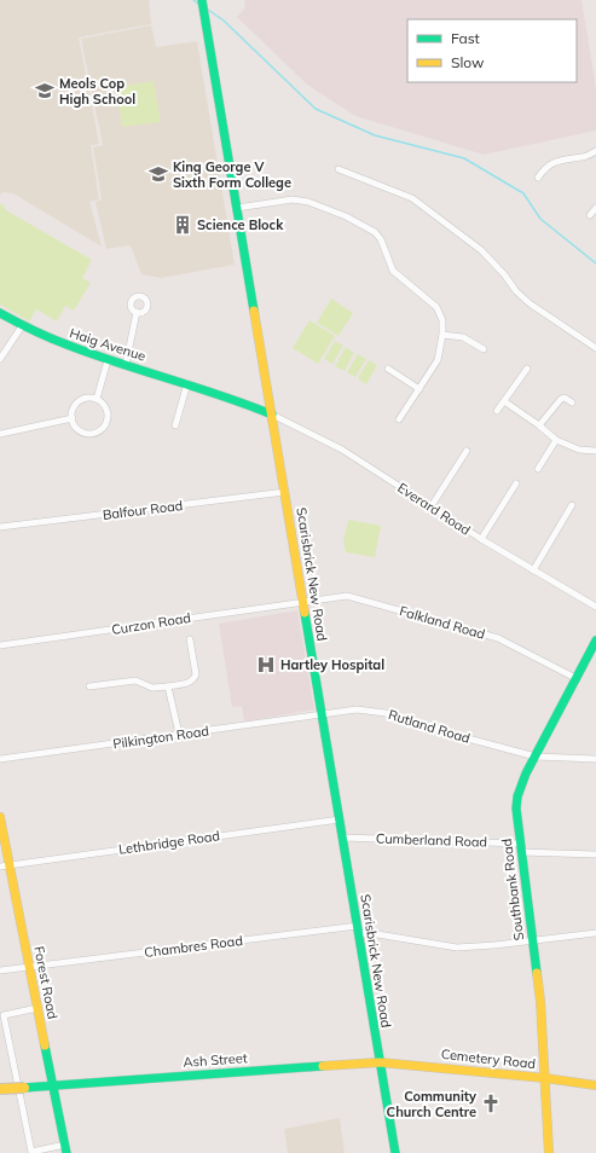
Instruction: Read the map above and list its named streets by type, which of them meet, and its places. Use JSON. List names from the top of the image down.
{
  "streets": {
    "main road": [
      "Haig Avenue",
      "Scarisbrick New Road",
      "Southbank Road",
      "Forest Road",
      "Cemetery Road",
      "Ash Street"
    ],
    "street": [
      "Everard Road",
      "Balfour Road",
      "Falkland Road",
      "Curzon Road",
      "Rutland Road",
      "Pilkington Road",
      "Cumberland Road",
      "Lethbridge Road",
      "Chambres Road"
    ]
  },
  "crossings": [
    ["Haig Avenue", "Everard Road"],
    ["Haig Avenue", "Scarisbrick New Road"],
    ["Everard Road", "Scarisbrick New Road"],
    ["Balfour Road", "Scarisbrick New Road"],
    ["Scarisbrick New Road", "Falkland Road"],
    ["Scarisbrick New Road", "Curzon Road"],
    ["Scarisbrick New Road", "Rutland Road"],
    ["Scarisbrick New Road", "Pilkington Road"],
    ["Scarisbrick New Road", "Cumberland Road"],
    ["Scarisbrick New Road", "Lethbridge Road"],
    ["Scarisbrick New Road", "Chambres Road"],
    ["Scarisbrick New Road", "Cemetery Road"],
    ["Scarisbrick New Road", "Ash Street"],
    ["Falkland Road", "Curzon Road"],
    ["Falkland Road", "Southbank Road"],
    ["Rutland Road", "Pilkington Road"],
    ["Rutland Road", "Southbank Road"],
    ["Cumberland Road", "Southbank Road"],
    ["Lethbridge Road", "Forest Road"],
    ["Southbank Road", "Chambres Road"],
    ["Southbank Road", "Cemetery Road"],
    ["Chambres Road", "Forest Road"],
    ["Forest Road", "Ash Street"],
    ["Cemetery Road", "Ash Street"]
  ],
  "places": {
    "school or university": ["Meols Cop High School", "King George V Sixth Form College"],
    "building": ["Science Block"],
    "hospital": ["Hartley Hospital"],
    "church": ["Community Church Centre"]
  },
  "legend": ["Fast", "Slow"]
}
